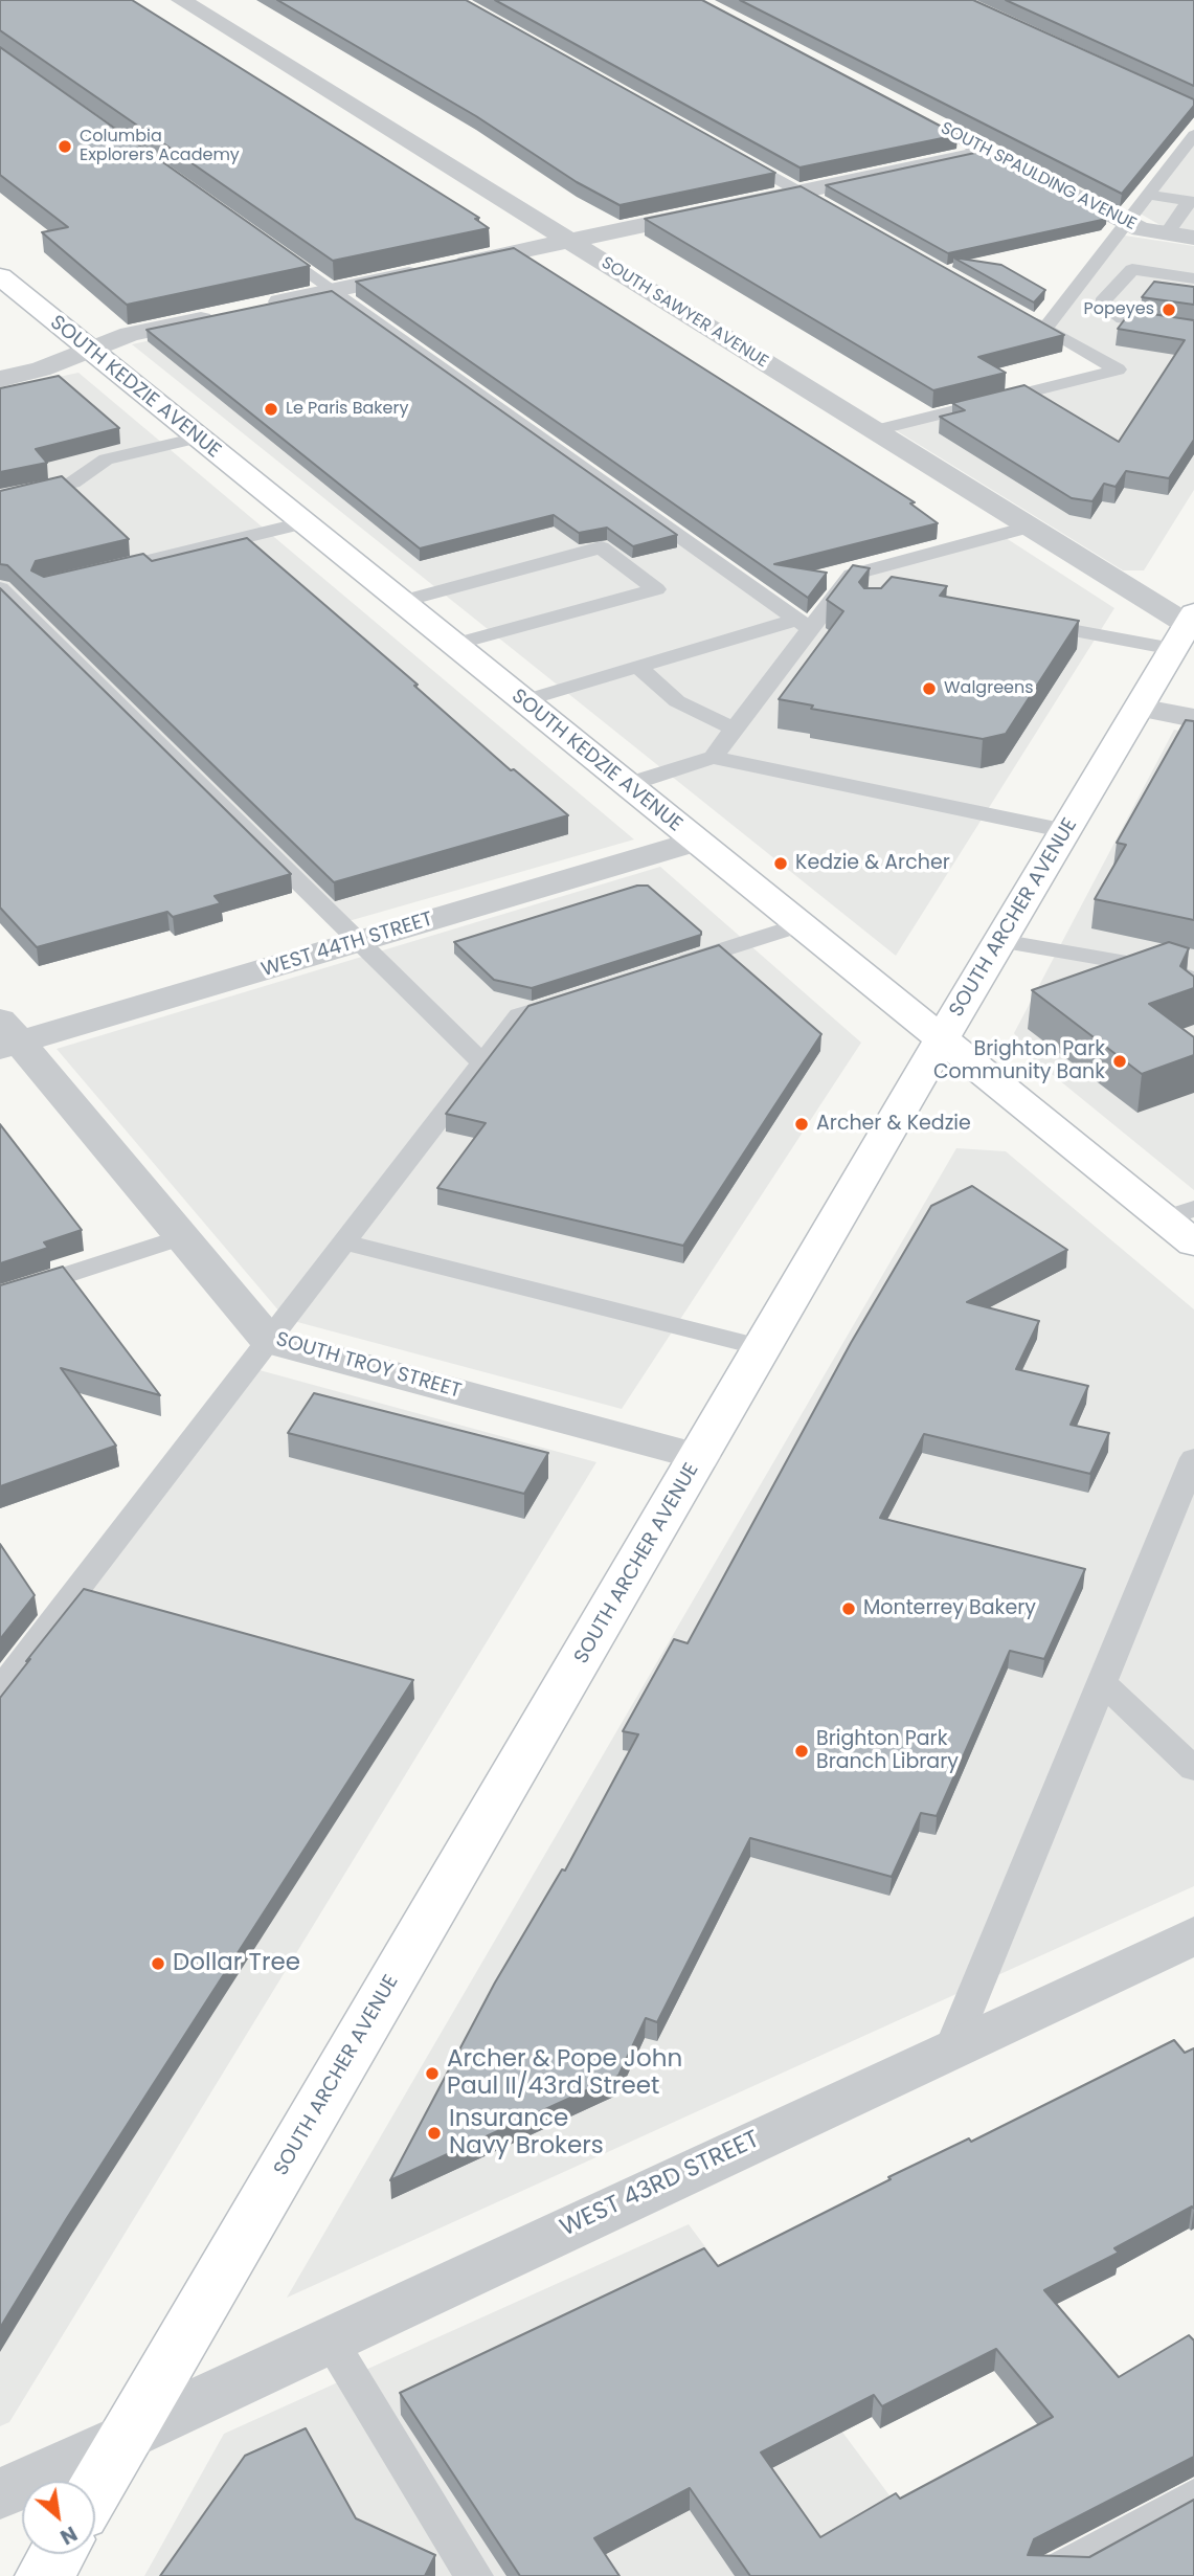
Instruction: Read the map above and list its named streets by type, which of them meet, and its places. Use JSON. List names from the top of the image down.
{
  "streets": {
    "main road": ["SOUTH KEDZIE AVENUE", "SOUTH ARCHER AVENUE"],
    "street": [
      "SOUTH SPAULDING AVENUE",
      "SOUTH SAWYER AVENUE",
      "WEST 44TH STREET",
      "SOUTH TROY STREET",
      "WEST 43RD STREET"
    ]
  },
  "crossings": [
    ["SOUTH SAWYER AVENUE", "SOUTH ARCHER AVENUE"],
    ["SOUTH KEDZIE AVENUE", "SOUTH ARCHER AVENUE"],
    ["SOUTH KEDZIE AVENUE", "WEST 44TH STREET"],
    ["SOUTH ARCHER AVENUE", "SOUTH TROY STREET"],
    ["SOUTH ARCHER AVENUE", "WEST 43RD STREET"],
    ["WEST 44TH STREET", "SOUTH TROY STREET"]
  ],
  "places": [
    "Columbia Explorers Academy",
    "Popeyes",
    "Le Paris Bakery",
    "Walgreens",
    "Kedzie & Archer",
    "Brighton Park Community Bank",
    "Archer & Kedzie",
    "Monterrey Bakery",
    "Brighton Park Branch Library",
    "Dollar Tree",
    "Archer & Pope John Paul II/43rd Street",
    "Insurance Navy Brokers"
  ],
  "north": "bottom right"
}
